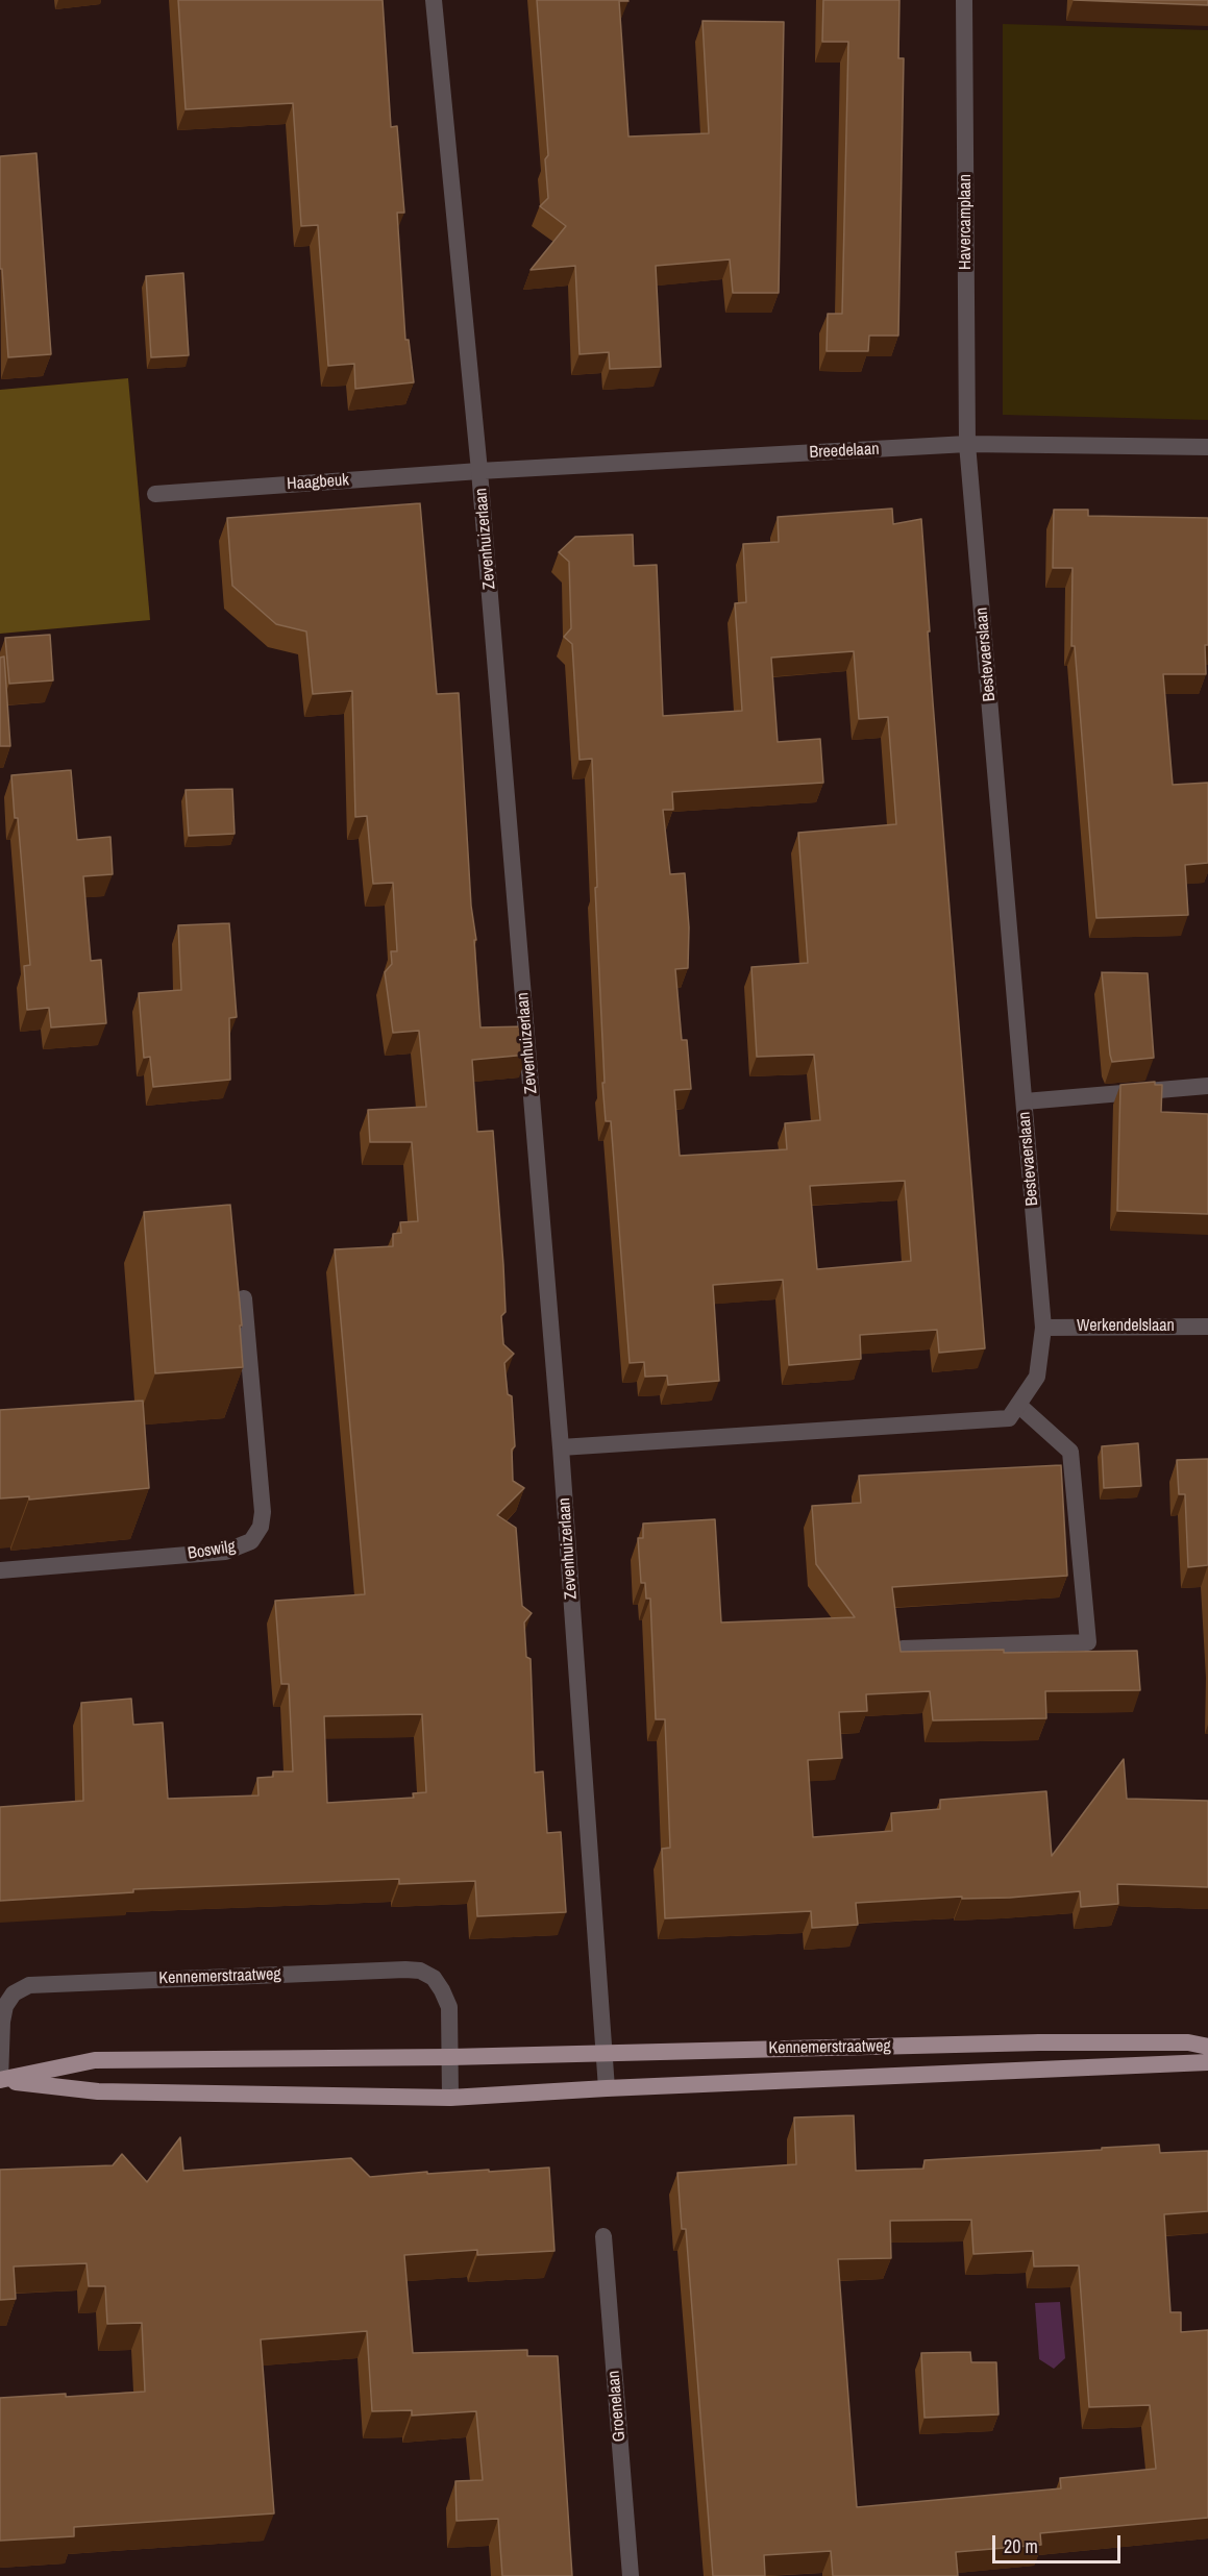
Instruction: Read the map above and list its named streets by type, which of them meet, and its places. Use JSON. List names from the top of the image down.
{
  "streets": {
    "main road": ["Kennemerstraatweg"],
    "street": [
      "Havercamplaan",
      "Breedelaan",
      "Haagbeuk",
      "Zevenhuizerlaan",
      "Bestevaerslaan",
      "Werkendelslaan",
      "Boswilg",
      "Groenelaan"
    ]
  },
  "crossings": [
    ["Havercamplaan", "Breedelaan"],
    ["Havercamplaan", "Bestevaerslaan"],
    ["Breedelaan", "Haagbeuk"],
    ["Breedelaan", "Zevenhuizerlaan"],
    ["Breedelaan", "Bestevaerslaan"],
    ["Haagbeuk", "Zevenhuizerlaan"],
    ["Zevenhuizerlaan", "Bestevaerslaan"],
    ["Zevenhuizerlaan", "Kennemerstraatweg"],
    ["Bestevaerslaan", "Werkendelslaan"]
  ],
  "scale_bar": "20 m"
}
